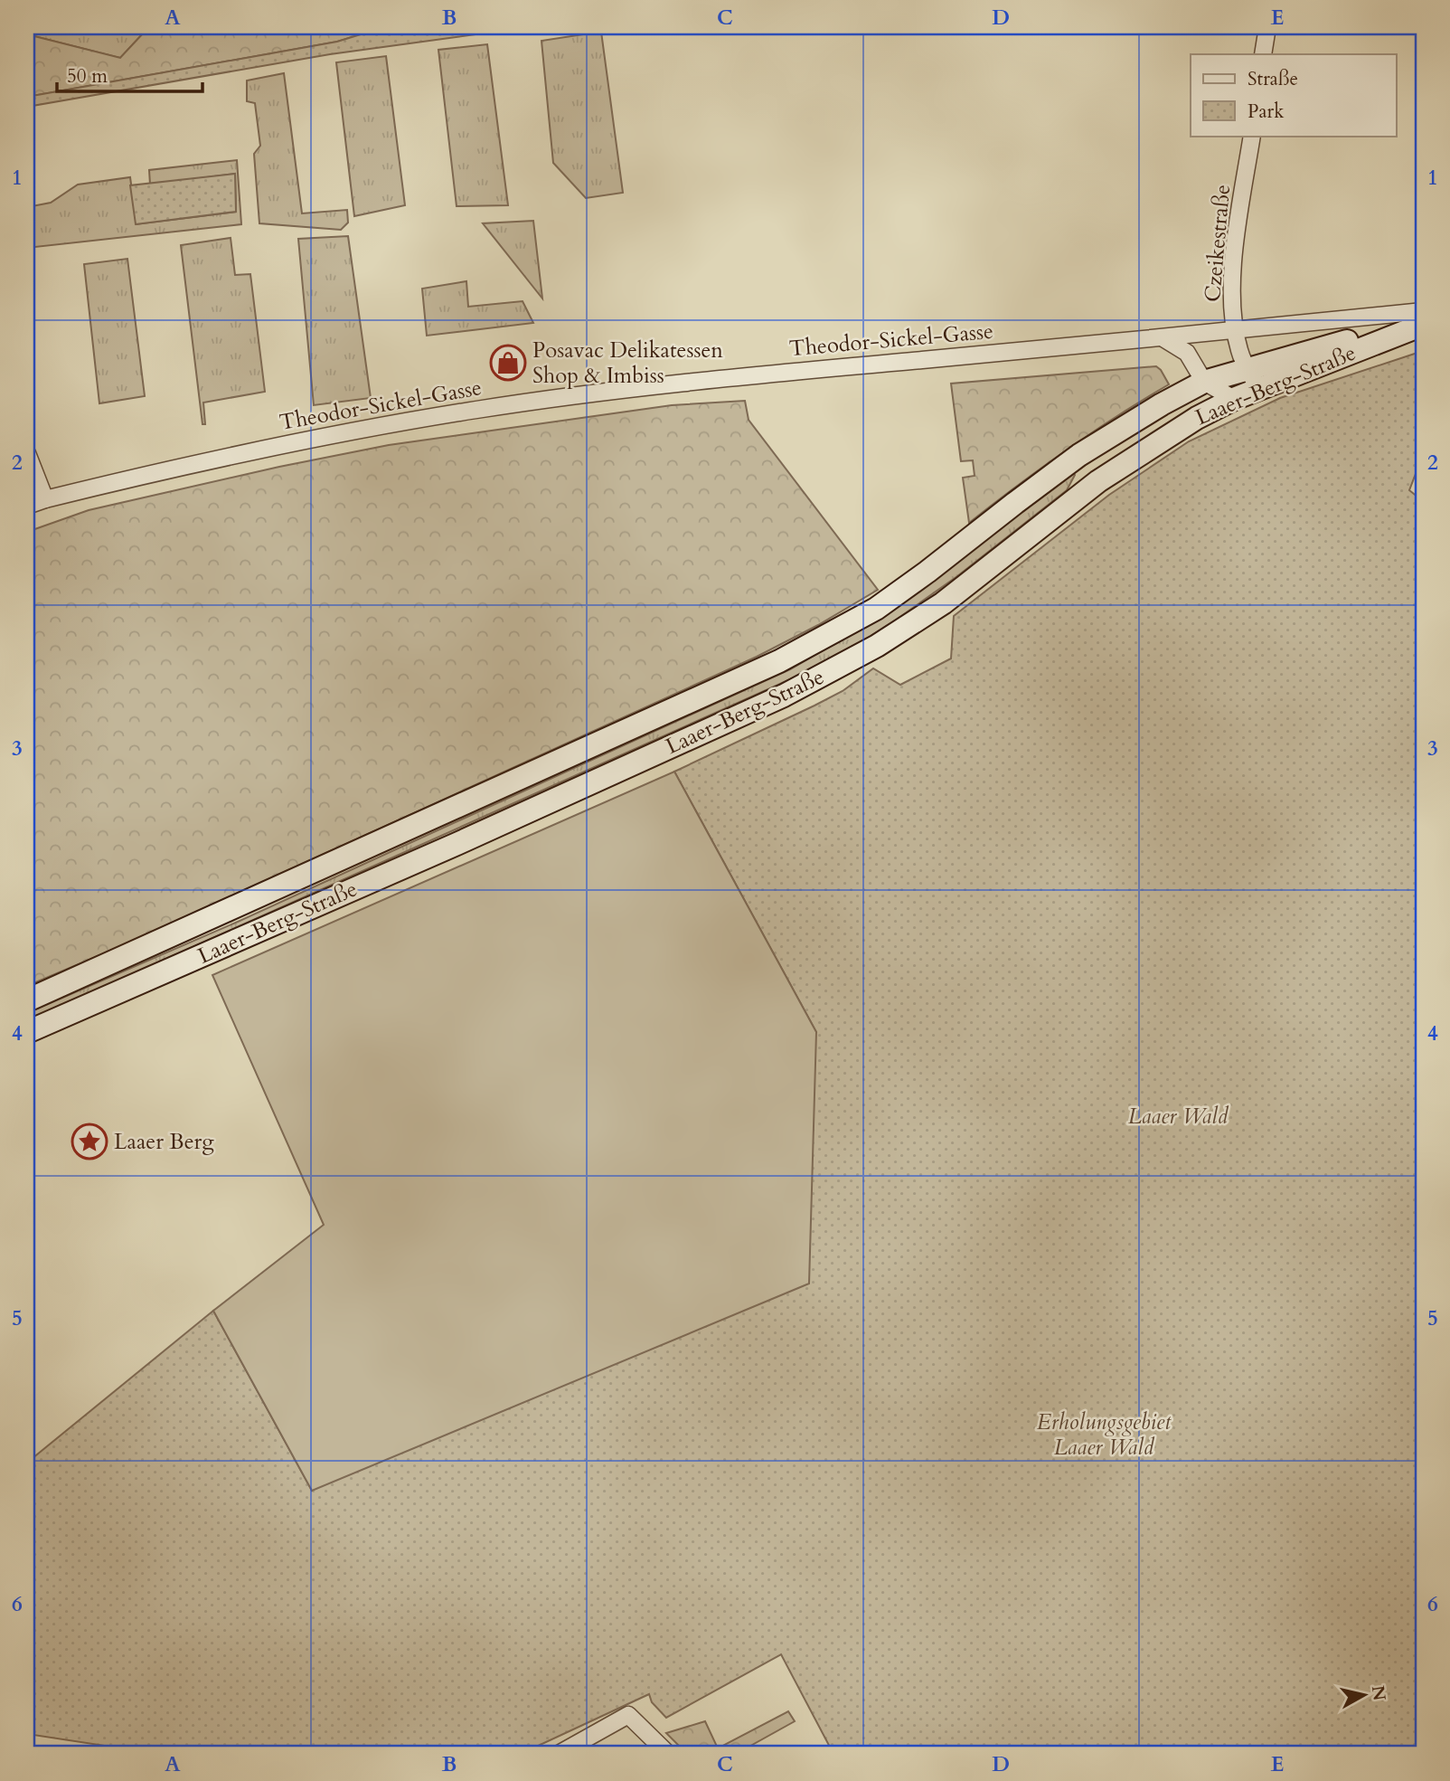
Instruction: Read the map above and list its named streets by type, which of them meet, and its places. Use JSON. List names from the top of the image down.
{
  "streets": {
    "main road": ["Laaer-Berg-Straße"],
    "street": ["Czeikestraße", "Theodor-Sickel-Gasse"]
  },
  "crossings": [
    ["Czeikestraße", "Theodor-Sickel-Gasse"],
    ["Czeikestraße", "Laaer-Berg-Straße"]
  ],
  "parks": ["Laaer Wald", "Erholungsgebiet Laaer Wald"],
  "places": {
    "shop": ["Posavac Delikatessen Shop & Imbiss"],
    "place": ["Laaer Berg"]
  },
  "legend": ["Straße", "Park"],
  "scale_bar": "50 m",
  "north": "right",
  "grid": {
    "columns": [
      "A",
      "B",
      "C",
      "D",
      "E"
    ],
    "rows": [
      "1",
      "2",
      "3",
      "4",
      "5",
      "6"
    ]
  }
}
